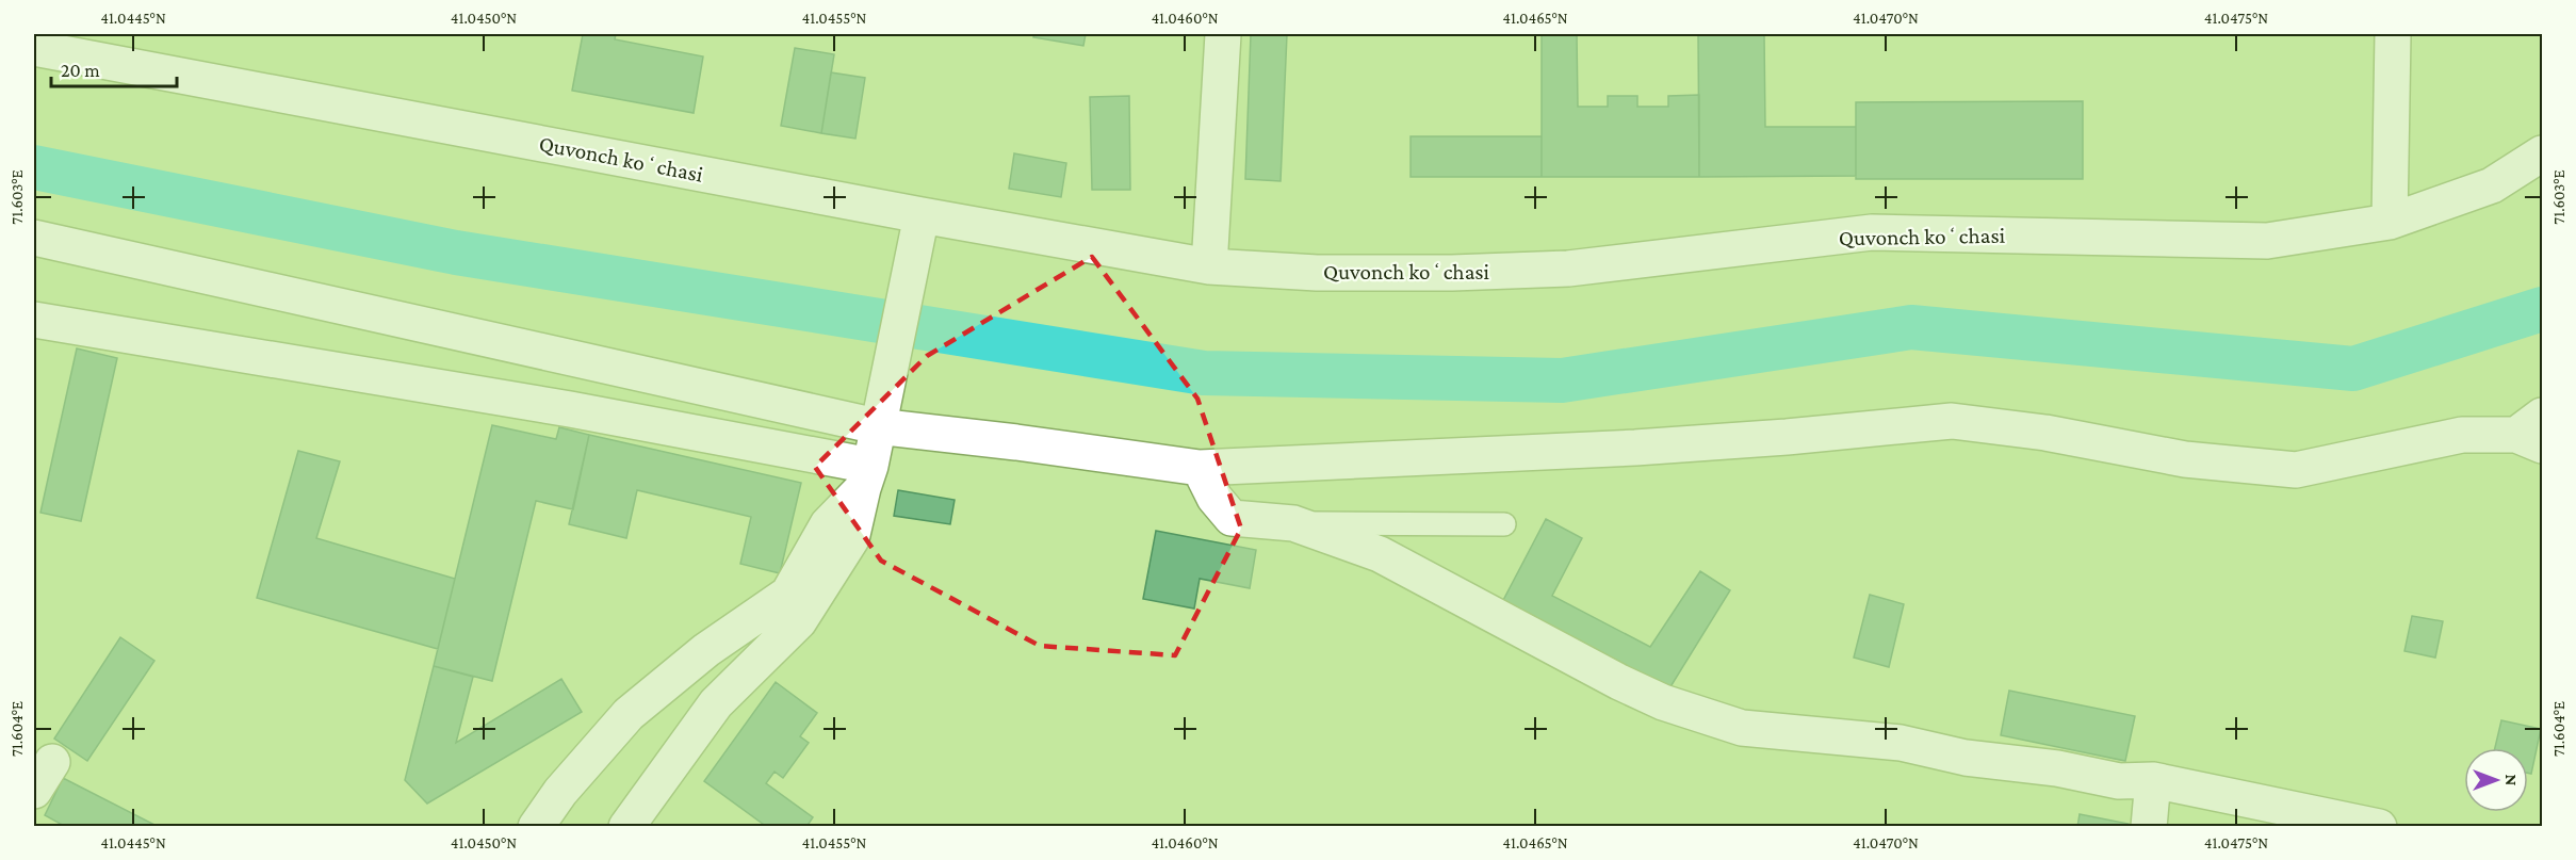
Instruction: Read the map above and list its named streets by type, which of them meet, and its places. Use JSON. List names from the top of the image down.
{
  "streets": {
    "street": ["Quvonch koʻchasi"]
  },
  "scale_bar": "20 m",
  "north": "right",
  "coordinates": [
    "41.0445°N",
    "41.0450°N",
    "41.0455°N",
    "41.0460°N",
    "41.0465°N",
    "41.0470°N",
    "41.0475°N",
    "71.603°E",
    "71.604°E"
  ]
}
